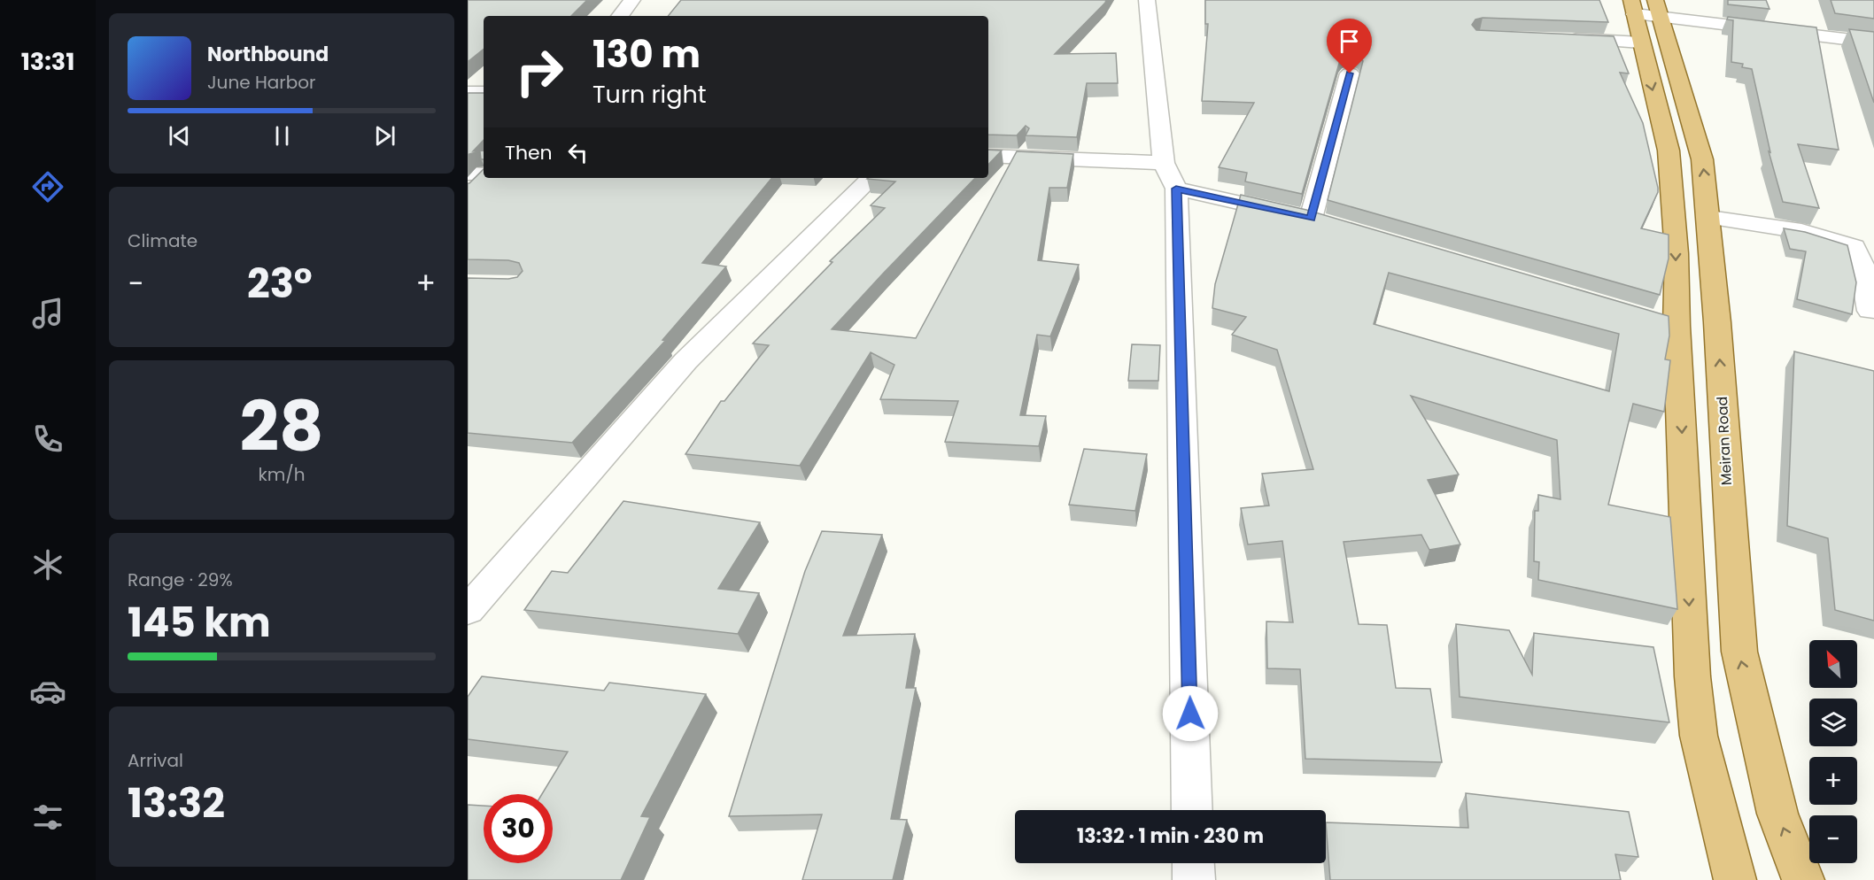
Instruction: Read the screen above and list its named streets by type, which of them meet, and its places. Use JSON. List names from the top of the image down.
{
  "streets": {
    "main road": ["Meiran Road"]
  },
  "north": "top left",
  "page": {
    "tabs": "13:31",
    "turn": ["130 m", "Turn right"],
    "song": ["Northbound", "June Harbor"],
    "then": "Then",
    "tile": [
      "Climate",
      ["28", "km/h"],
      ["Range · 29%", "145 km"],
      ["Arrival", "13:32"]
    ],
    "heat": ["−", "23°", "+"],
    "map_buttons": ["+", "−"],
    "limit": "30",
    "trip": "13:32 · 1 min · 230 m"
  }
}
